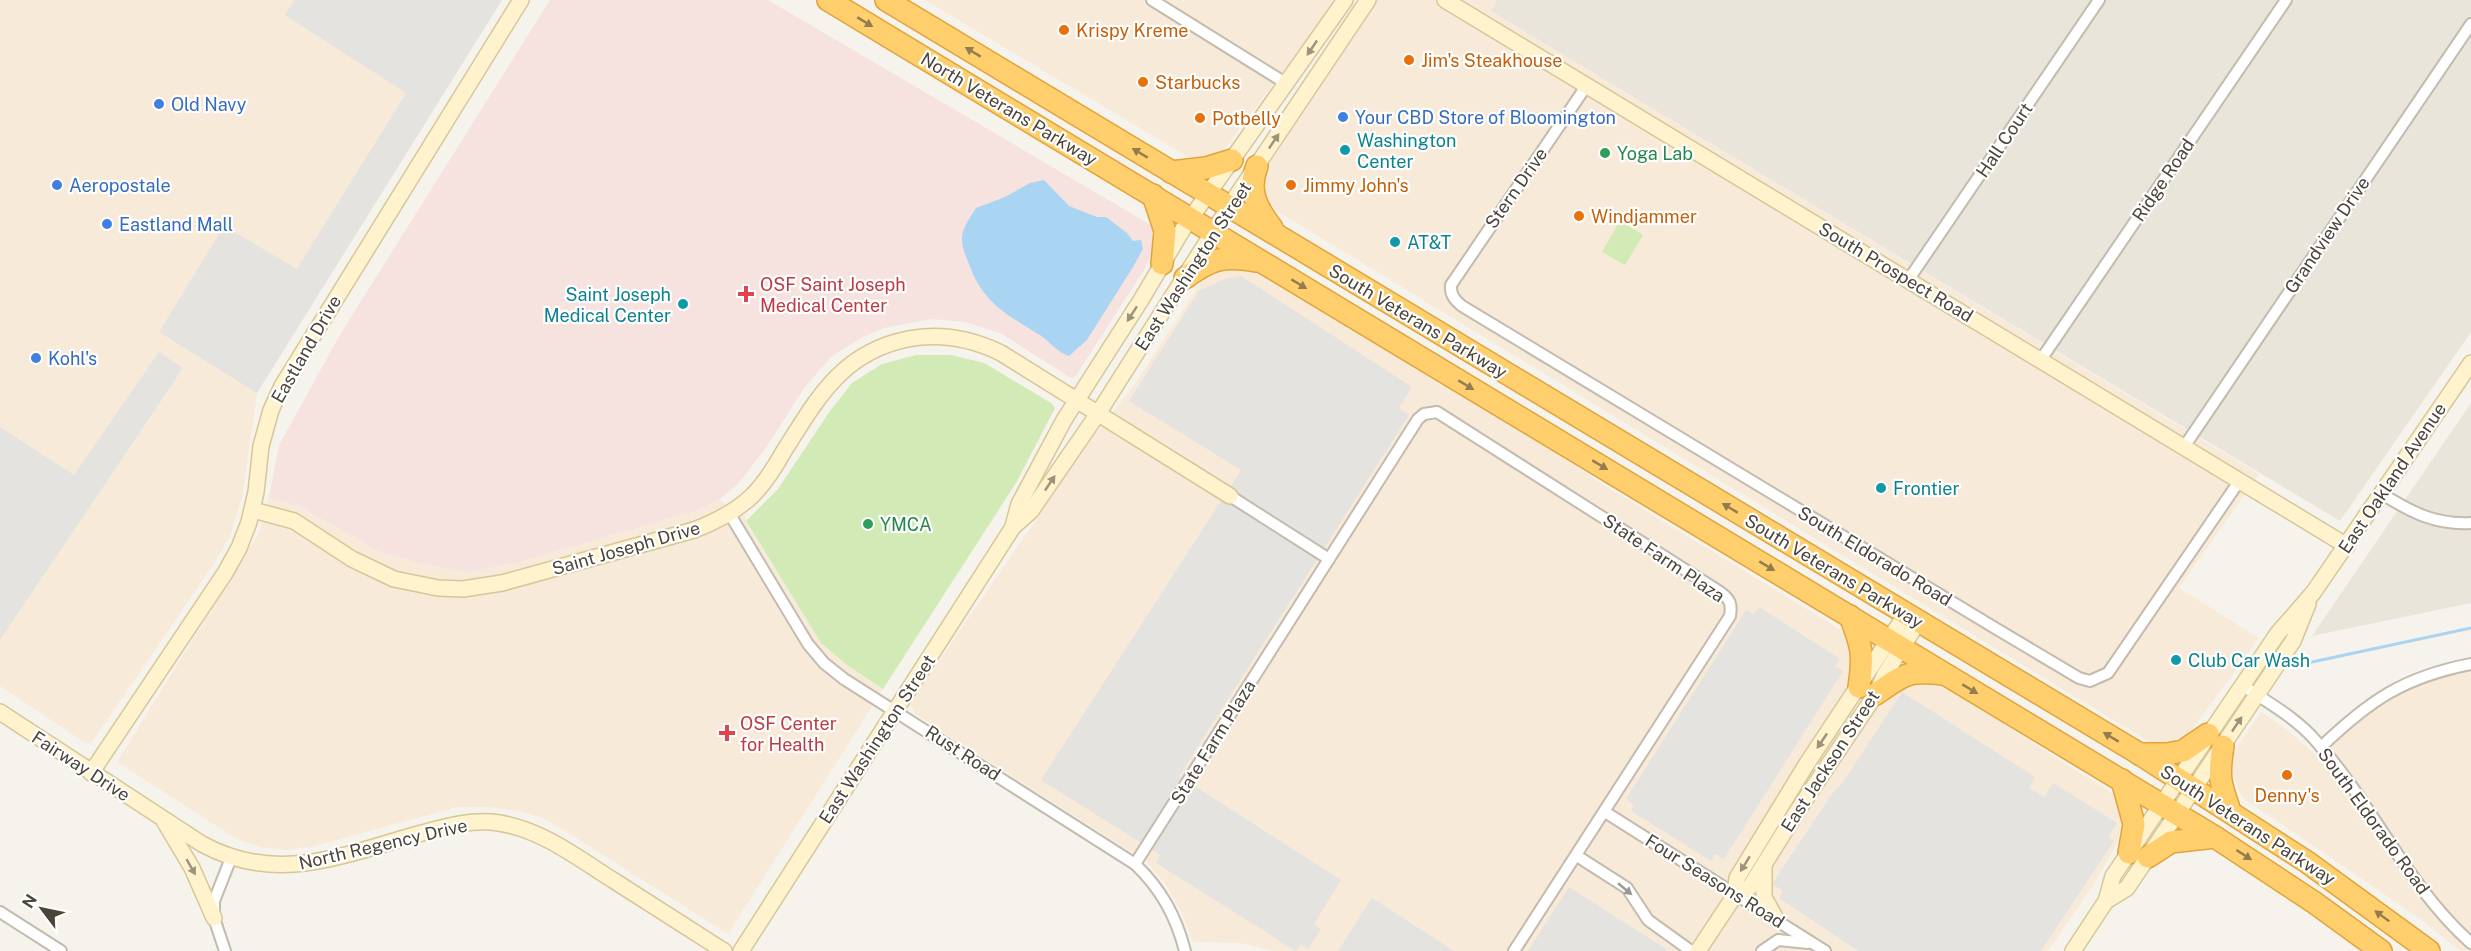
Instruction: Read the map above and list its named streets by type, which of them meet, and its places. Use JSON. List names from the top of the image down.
{
  "streets": {
    "highway": ["North Veterans Parkway", "South Veterans Parkway"],
    "main road": [
      "East Washington Street",
      "South Prospect Road",
      "Eastland Drive",
      "East Oakland Avenue",
      "Saint Joseph Drive",
      "East Jackson Street",
      "Fairway Drive",
      "North Regency Drive"
    ],
    "street": [
      "Hall Court",
      "Ridge Road",
      "Stern Drive",
      "Grandview Drive",
      "South Eldorado Road",
      "State Farm Plaza",
      "Rust Road",
      "Four Seasons Road"
    ]
  },
  "crossings": [
    ["North Veterans Parkway", "East Washington Street"],
    ["North Veterans Parkway", "South Veterans Parkway"],
    ["Hall Court", "South Prospect Road"],
    ["Ridge Road", "South Prospect Road"],
    ["Stern Drive", "South Prospect Road"],
    ["Stern Drive", "South Eldorado Road"],
    ["Grandview Drive", "South Prospect Road"],
    ["East Washington Street", "South Veterans Parkway"],
    ["East Washington Street", "Saint Joseph Drive"],
    ["East Washington Street", "Rust Road"],
    ["South Prospect Road", "East Oakland Avenue"],
    ["South Prospect Road", "South Eldorado Road"],
    ["South Veterans Parkway", "East Oakland Avenue"],
    ["South Veterans Parkway", "East Jackson Street"],
    ["Eastland Drive", "Saint Joseph Drive"],
    ["Eastland Drive", "Fairway Drive"],
    ["East Oakland Avenue", "South Eldorado Road"],
    ["Saint Joseph Drive", "Rust Road"],
    ["State Farm Plaza", "Rust Road"],
    ["State Farm Plaza", "Four Seasons Road"],
    ["East Jackson Street", "Four Seasons Road"],
    ["Fairway Drive", "North Regency Drive"]
  ],
  "places": {
    "other": [
      "Krispy Kreme",
      "Jim's Steakhouse",
      "Starbucks",
      "Old Navy",
      "Your CBD Store of Bloomington",
      "Potbelly",
      "Washington Center",
      "Yoga Lab",
      "Aeropostale",
      "Jimmy John's",
      "Windjammer",
      "Eastland Mall",
      "AT&T",
      "Saint Joseph Medical Center",
      "Kohl's",
      "Frontier",
      "YMCA",
      "Club Car Wash",
      "Denny's"
    ],
    "health": ["OSF Saint Joseph Medical Center", "OSF Center for Health"]
  },
  "north": "top left"
}
